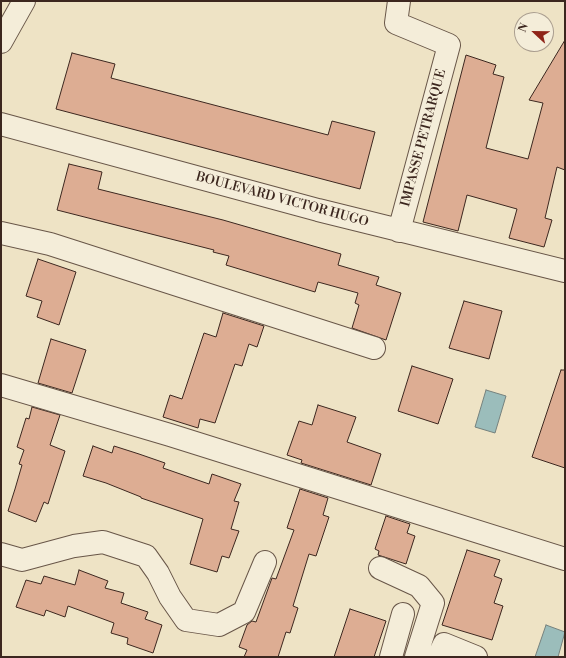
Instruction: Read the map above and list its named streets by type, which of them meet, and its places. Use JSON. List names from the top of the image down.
{
  "streets": {
    "street": ["IMPASSE PETRARQUE", "BOULEVARD VICTOR HUGO"]
  },
  "crossings": [
    ["IMPASSE PETRARQUE", "BOULEVARD VICTOR HUGO"]
  ],
  "north": "left"
}
